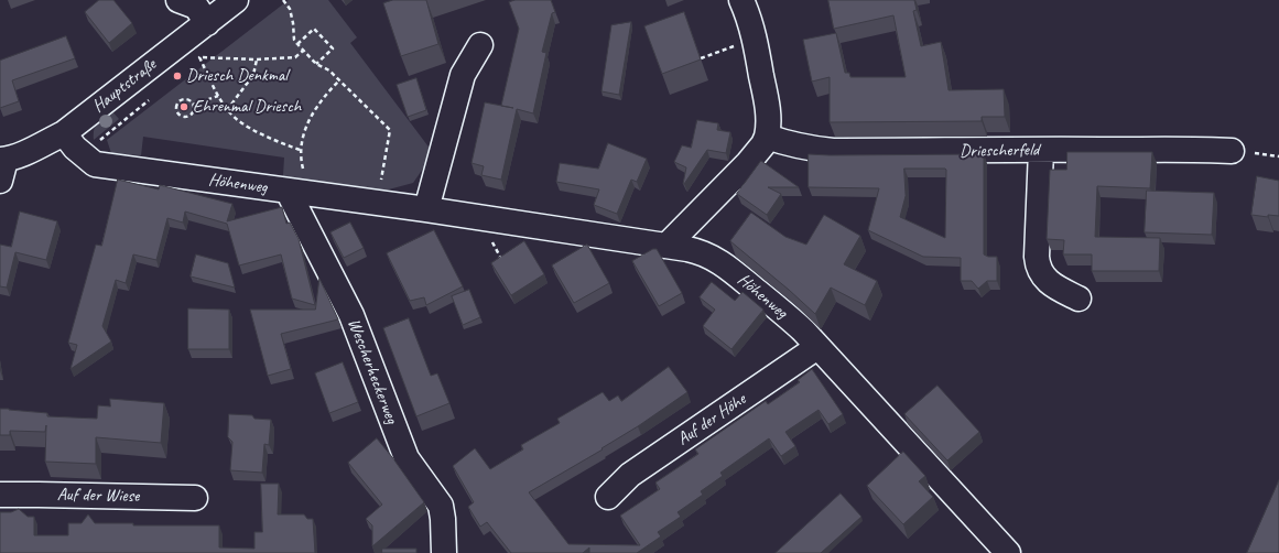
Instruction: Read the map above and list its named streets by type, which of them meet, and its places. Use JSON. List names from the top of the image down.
{
  "streets": {
    "street": [
      "Hauptstraße",
      "Driescherfeld",
      "Höhenweg",
      "Wescherheckerweg",
      "Auf der Höhe",
      "Auf der Wiese"
    ]
  },
  "crossings": [
    ["Hauptstraße", "Höhenweg"],
    ["Höhenweg", "Wescherheckerweg"],
    ["Höhenweg", "Auf der Höhe"]
  ],
  "places": ["Driesch Denkmal", "Ehrenmal Driesch"]
}
